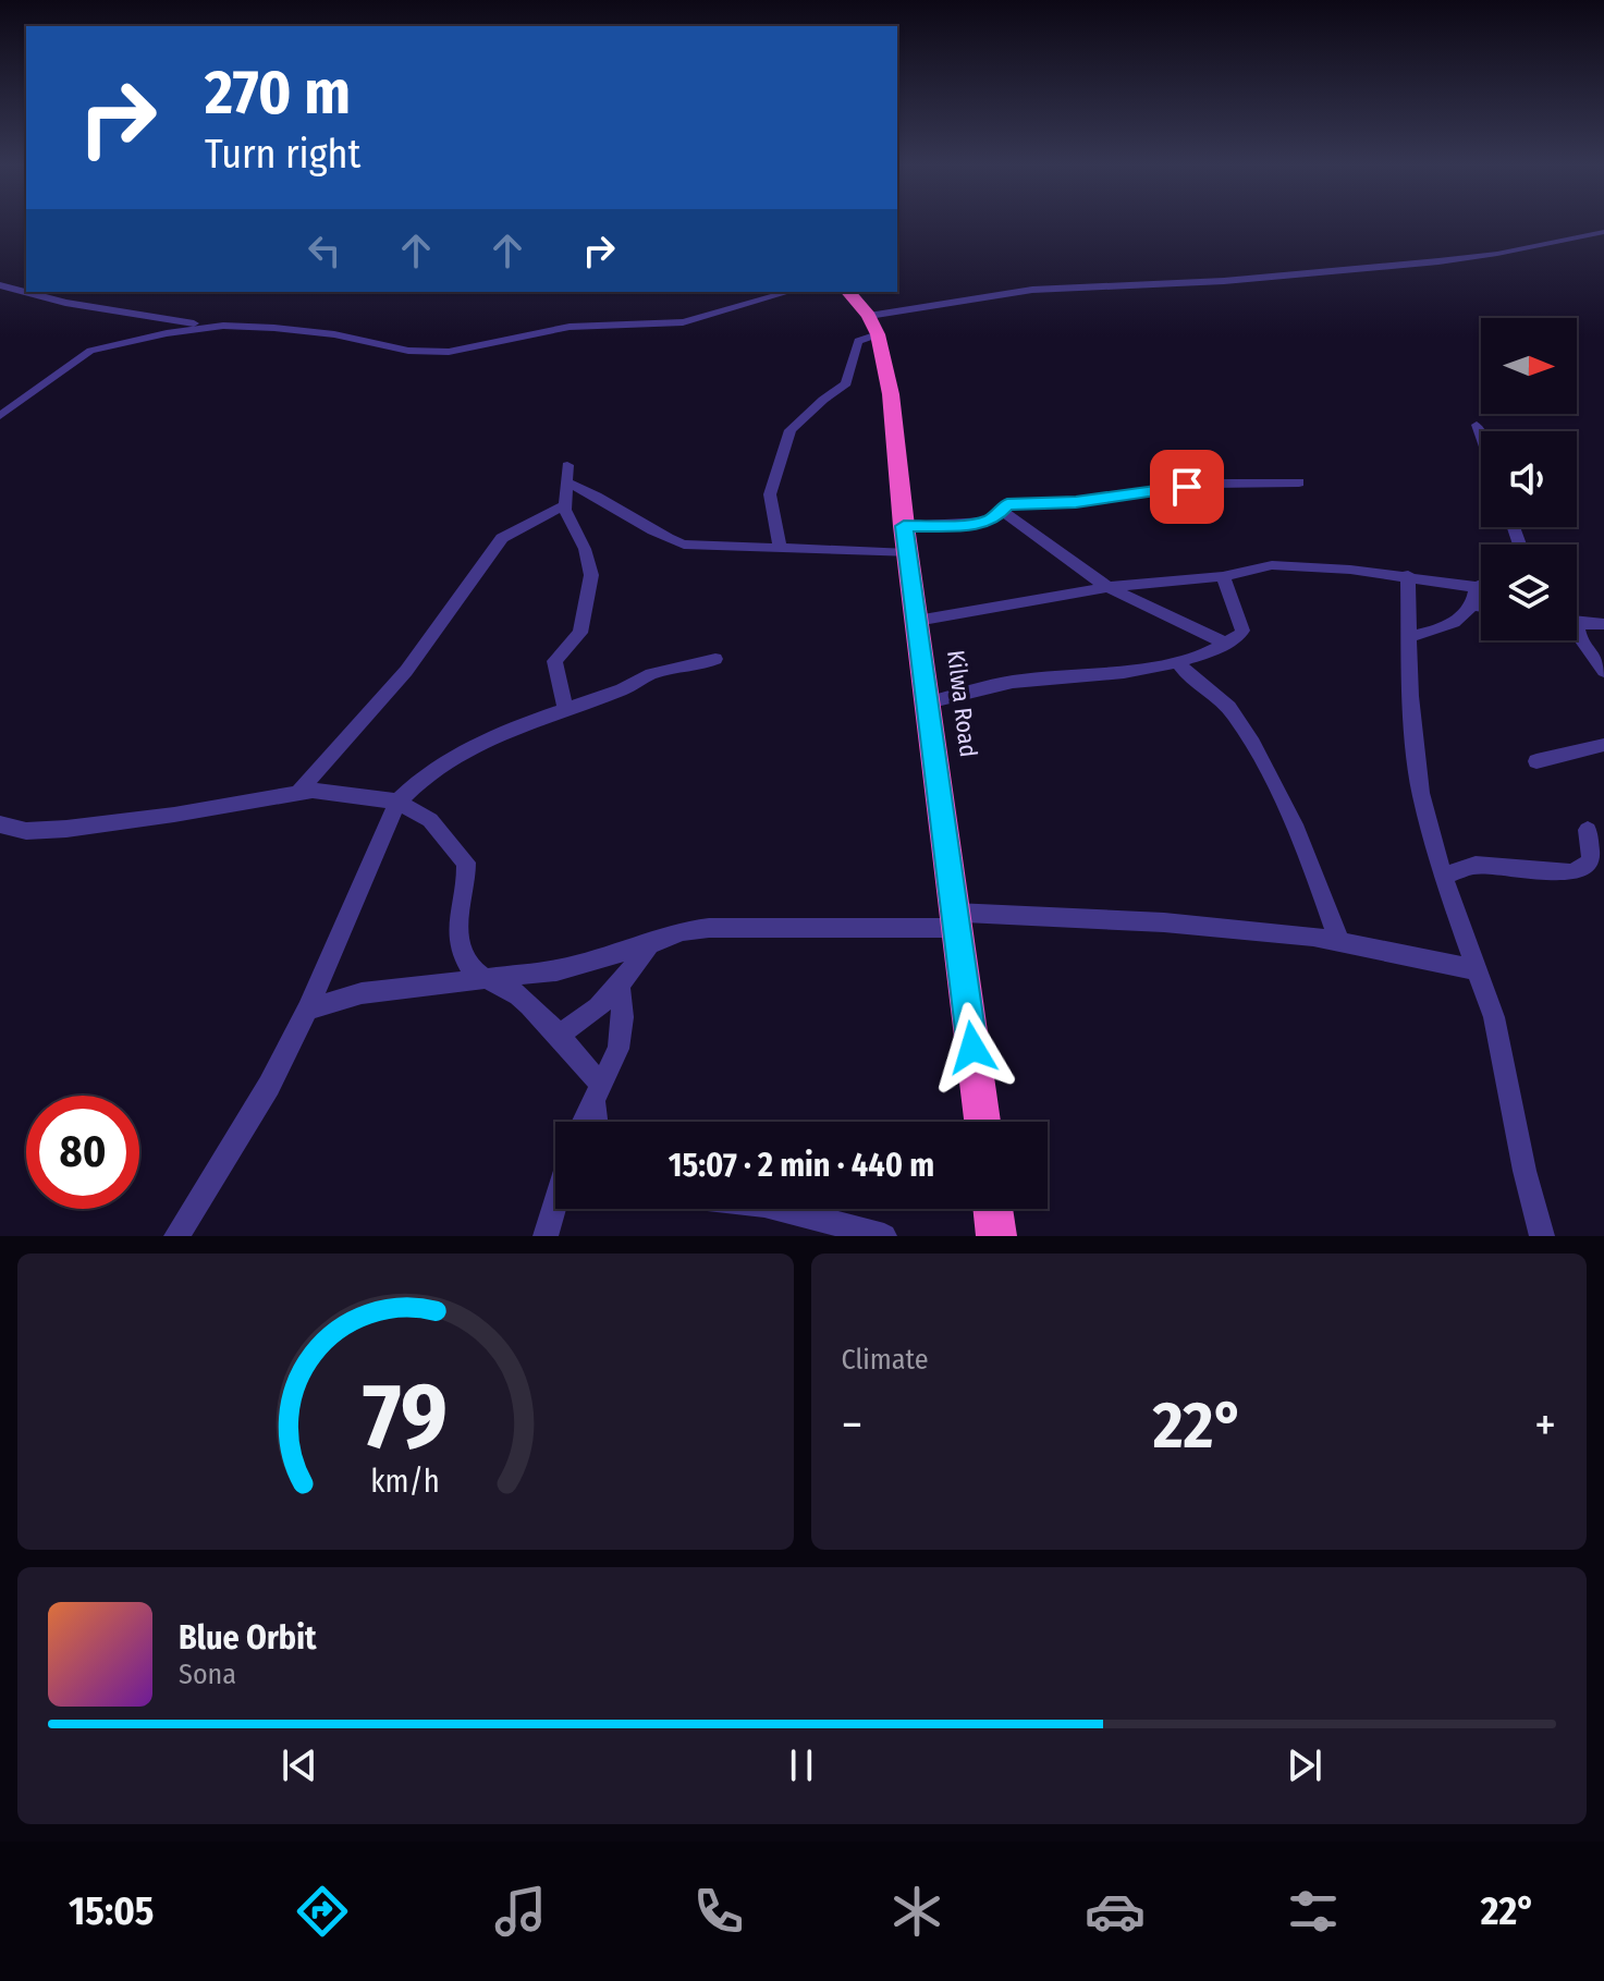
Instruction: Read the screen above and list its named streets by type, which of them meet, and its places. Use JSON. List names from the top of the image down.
{
  "streets": {
    "highway": ["Kilwa Road"]
  },
  "north": "right",
  "page": {
    "turn": ["270 m", "Turn right"],
    "limit": "80",
    "trip": "15:07 · 2 min · 440 m",
    "tile": "Climate",
    "heat": ["−", "22°", "+"],
    "song": ["Blue Orbit", "Sona"],
    "tabs": ["15:05", "22°"],
    "gauge": ["79", "km/h"]
  }
}
